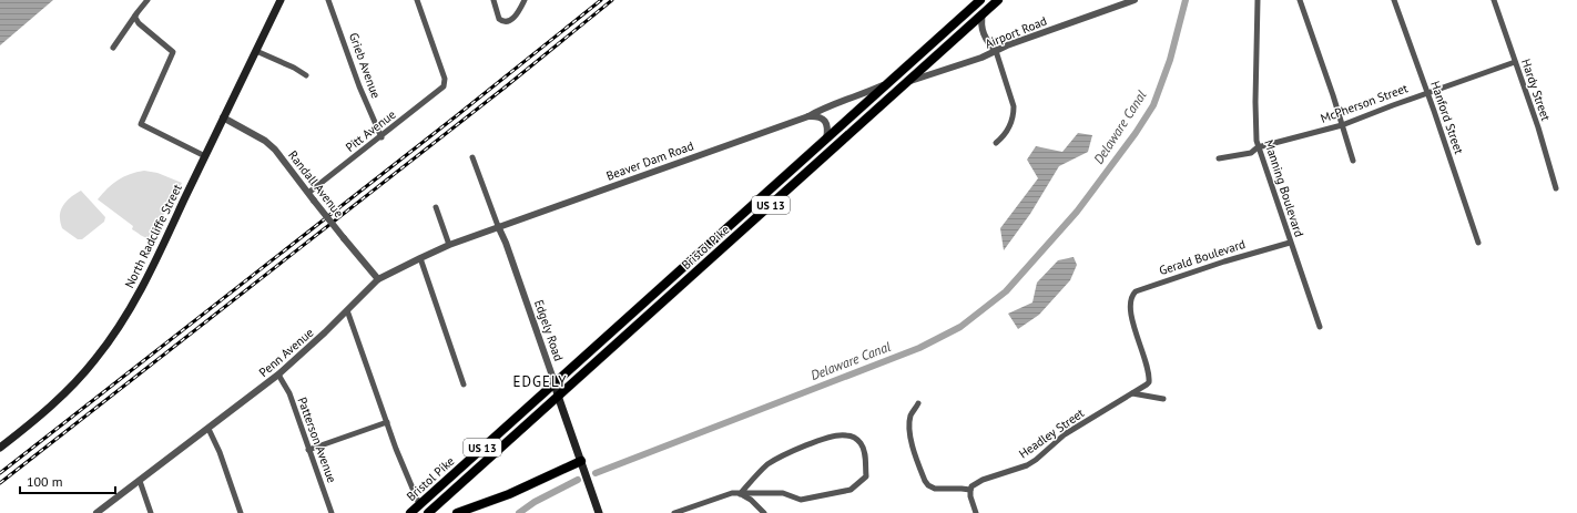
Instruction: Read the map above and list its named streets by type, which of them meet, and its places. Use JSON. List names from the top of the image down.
{
  "streets": {
    "highway": ["US 13", "Bristol Pike"],
    "main road": ["North Radcliffe Street", "Edgely Road"],
    "street": [
      "Airport Road",
      "Grieb Avenue",
      "Hardy Street",
      "McPherson Street",
      "Hanford Street",
      "Pitt Avenue",
      "Beaver Dam Road",
      "Randall Avenue",
      "Manning Boulevard",
      "Gerald Boulevard",
      "Penn Avenue",
      "Headley Street",
      "Patterson Avenue"
    ]
  },
  "crossings": [
    ["Airport Road", "Bristol Pike"],
    ["Grieb Avenue", "Pitt Avenue"],
    ["Hardy Street", "McPherson Street"],
    ["McPherson Street", "Hanford Street"],
    ["McPherson Street", "Manning Boulevard"],
    ["Pitt Avenue", "Randall Avenue"],
    ["Beaver Dam Road", "Bristol Pike"],
    ["Beaver Dam Road", "Edgely Road"],
    ["Beaver Dam Road", "Penn Avenue"],
    ["Randall Avenue", "North Radcliffe Street"],
    ["Randall Avenue", "Penn Avenue"],
    ["Manning Boulevard", "Gerald Boulevard"],
    ["Bristol Pike", "Edgely Road"],
    ["Gerald Boulevard", "Headley Street"],
    ["Edgely Road", "Penn Avenue"],
    ["Penn Avenue", "Patterson Avenue"]
  ],
  "districts": ["EDGELY"],
  "water": ["Delaware Canal"],
  "scale_bar": "100 m"
}
